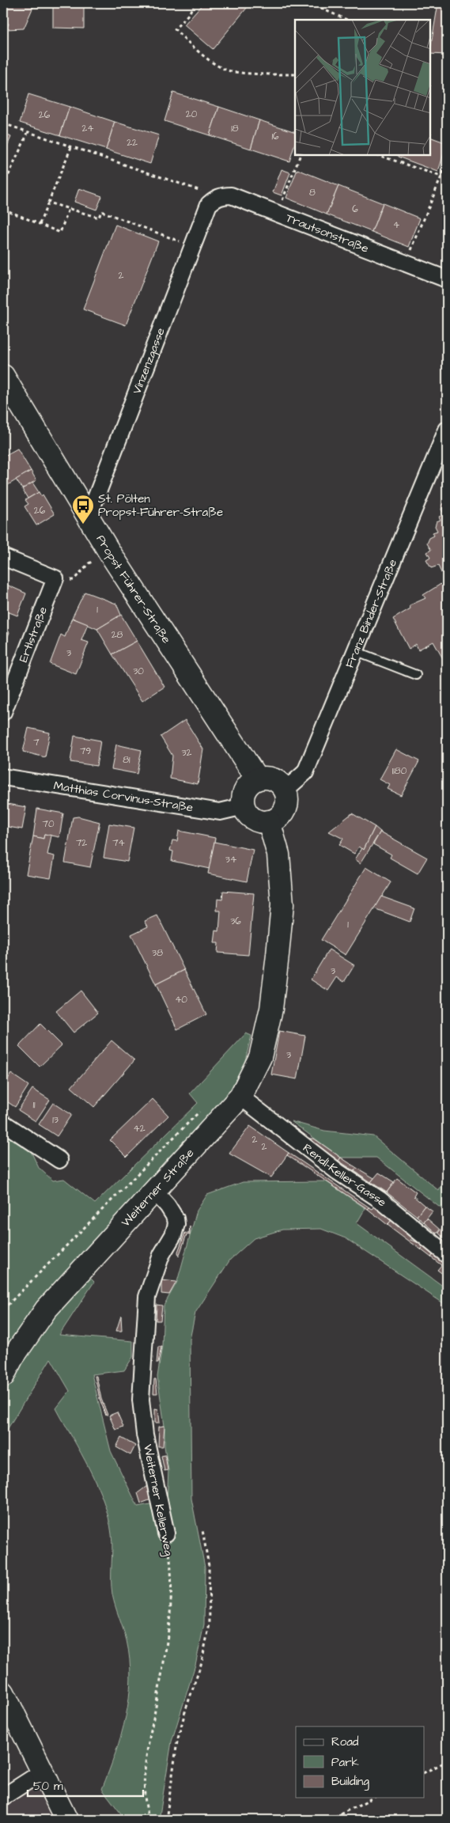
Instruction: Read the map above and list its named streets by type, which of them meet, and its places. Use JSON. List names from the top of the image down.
{
  "streets": {
    "street": [
      "Trautsonstraße",
      "Vinzenzgasse",
      "Propst Führer-Straße",
      "Franz Binder-Straße",
      "Ertlstraße",
      "Matthias Corvinus-Straße",
      "Rendl-Keller-Gasse",
      "Weiterner Straße",
      "Weiterner Kellerweg"
    ]
  },
  "crossings": [
    ["Trautsonstraße", "Vinzenzgasse"],
    ["Vinzenzgasse", "Propst Führer-Straße"],
    ["Propst Führer-Straße", "Franz Binder-Straße"],
    ["Propst Führer-Straße", "Matthias Corvinus-Straße"],
    ["Propst Führer-Straße", "Weiterner Straße"],
    ["Franz Binder-Straße", "Matthias Corvinus-Straße"],
    ["Franz Binder-Straße", "Weiterner Straße"],
    ["Matthias Corvinus-Straße", "Weiterner Straße"],
    ["Rendl-Keller-Gasse", "Weiterner Straße"],
    ["Weiterner Straße", "Weiterner Kellerweg"]
  ],
  "places": {
    "bus stop": ["St. Pölten Propst-Führer-Straße"]
  },
  "house_numbers": [
    "20",
    "26",
    "24",
    "18",
    "16",
    "22",
    "8",
    "6",
    "4",
    "2",
    "26",
    "1",
    "28",
    "3",
    "30",
    "7",
    "79",
    "32",
    "81",
    "1180",
    "70",
    "72",
    "74",
    "34",
    "36",
    "1",
    "38",
    "3",
    "40",
    "3",
    "11",
    "13",
    "42",
    "2",
    "2"
  ],
  "legend": ["Road", "Park", "Building"],
  "scale_bar": "50 m"
}
